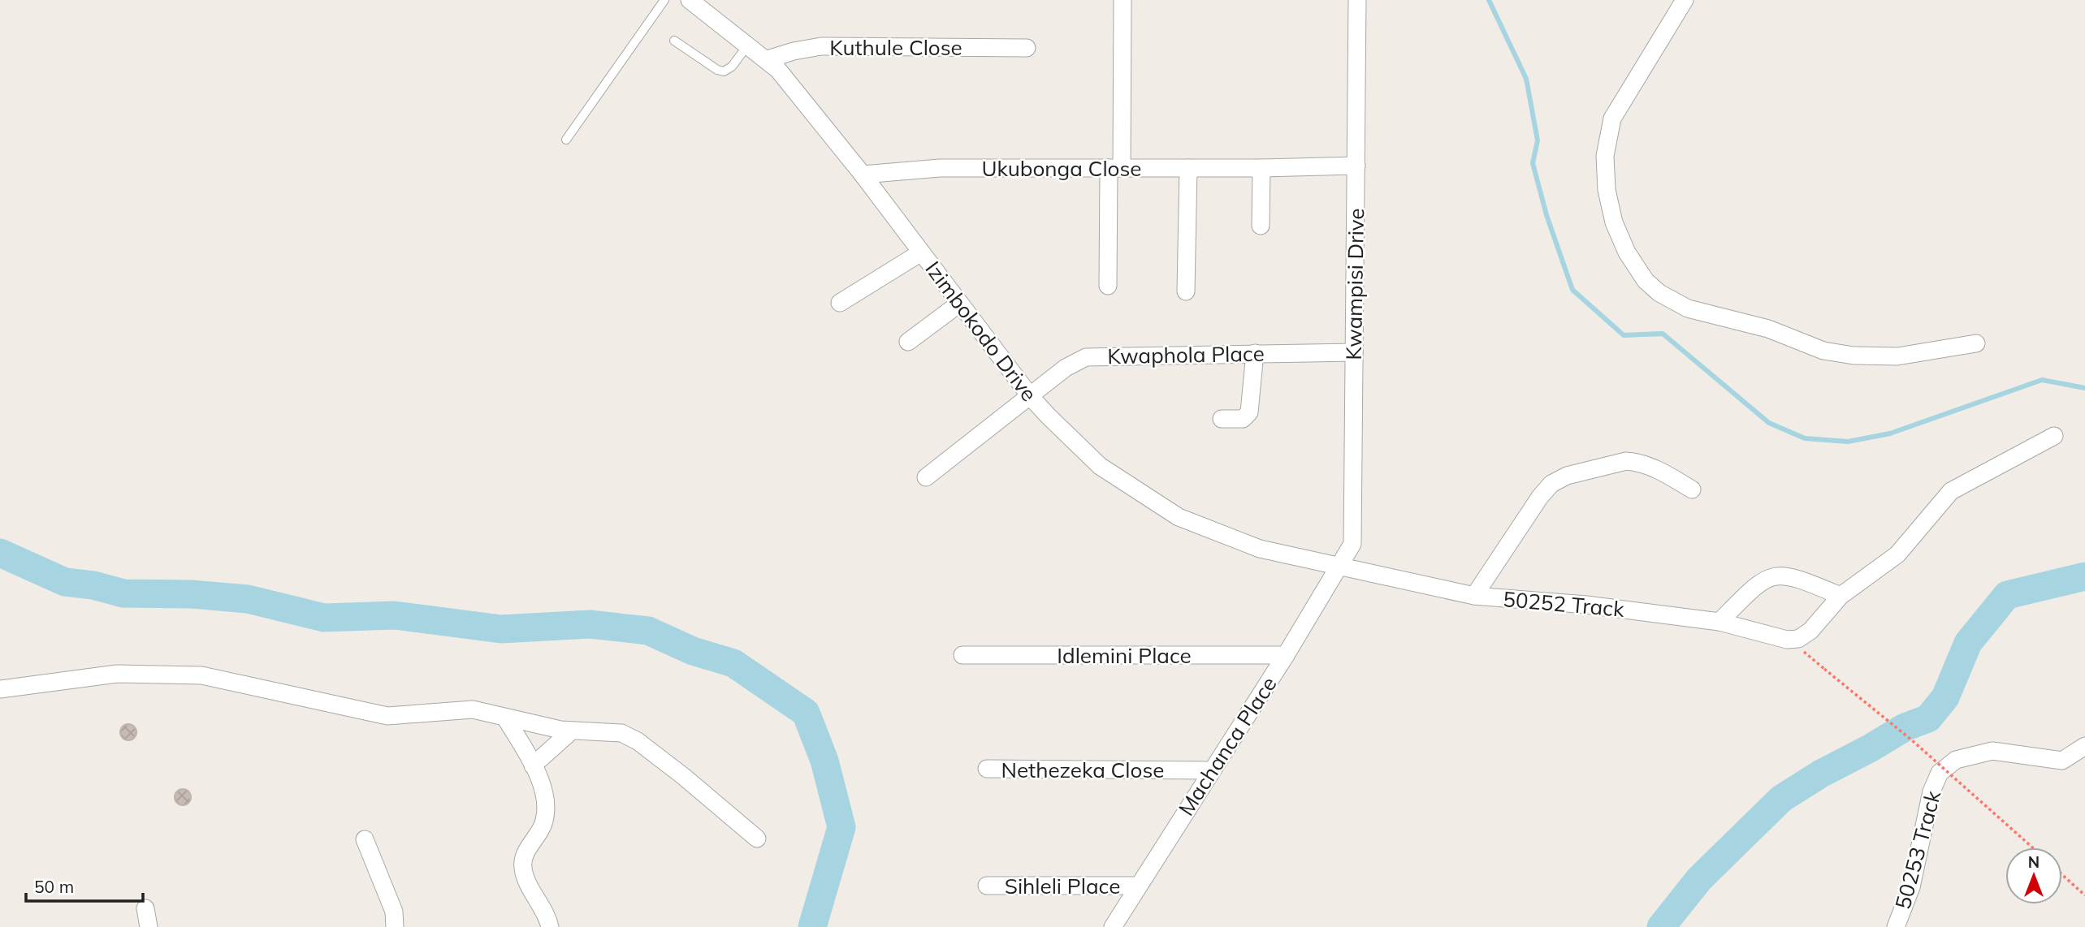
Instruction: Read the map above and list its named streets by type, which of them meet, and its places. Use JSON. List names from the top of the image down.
{
  "streets": {
    "street": [
      "Kuthule Close",
      "Ukubonga Close",
      "Kwampisi Drive",
      "Izimbokodo Drive",
      "Kwaphola Place",
      "50252 Track",
      "Idlemini Place",
      "Machanca Place",
      "Nethezeka Close",
      "50253 Track",
      "Sihleli Place"
    ]
  },
  "crossings": [
    ["Kuthule Close", "Izimbokodo Drive"],
    ["Ukubonga Close", "Kwampisi Drive"],
    ["Ukubonga Close", "Izimbokodo Drive"],
    ["Kwampisi Drive", "Izimbokodo Drive"],
    ["Kwampisi Drive", "Kwaphola Place"],
    ["Kwampisi Drive", "50252 Track"],
    ["Kwampisi Drive", "Machanca Place"],
    ["Izimbokodo Drive", "Kwaphola Place"],
    ["Izimbokodo Drive", "50252 Track"],
    ["Izimbokodo Drive", "Machanca Place"],
    ["50252 Track", "Machanca Place"],
    ["Idlemini Place", "Machanca Place"],
    ["Machanca Place", "Nethezeka Close"],
    ["Machanca Place", "Sihleli Place"]
  ],
  "scale_bar": "50 m",
  "north": "top"
}
